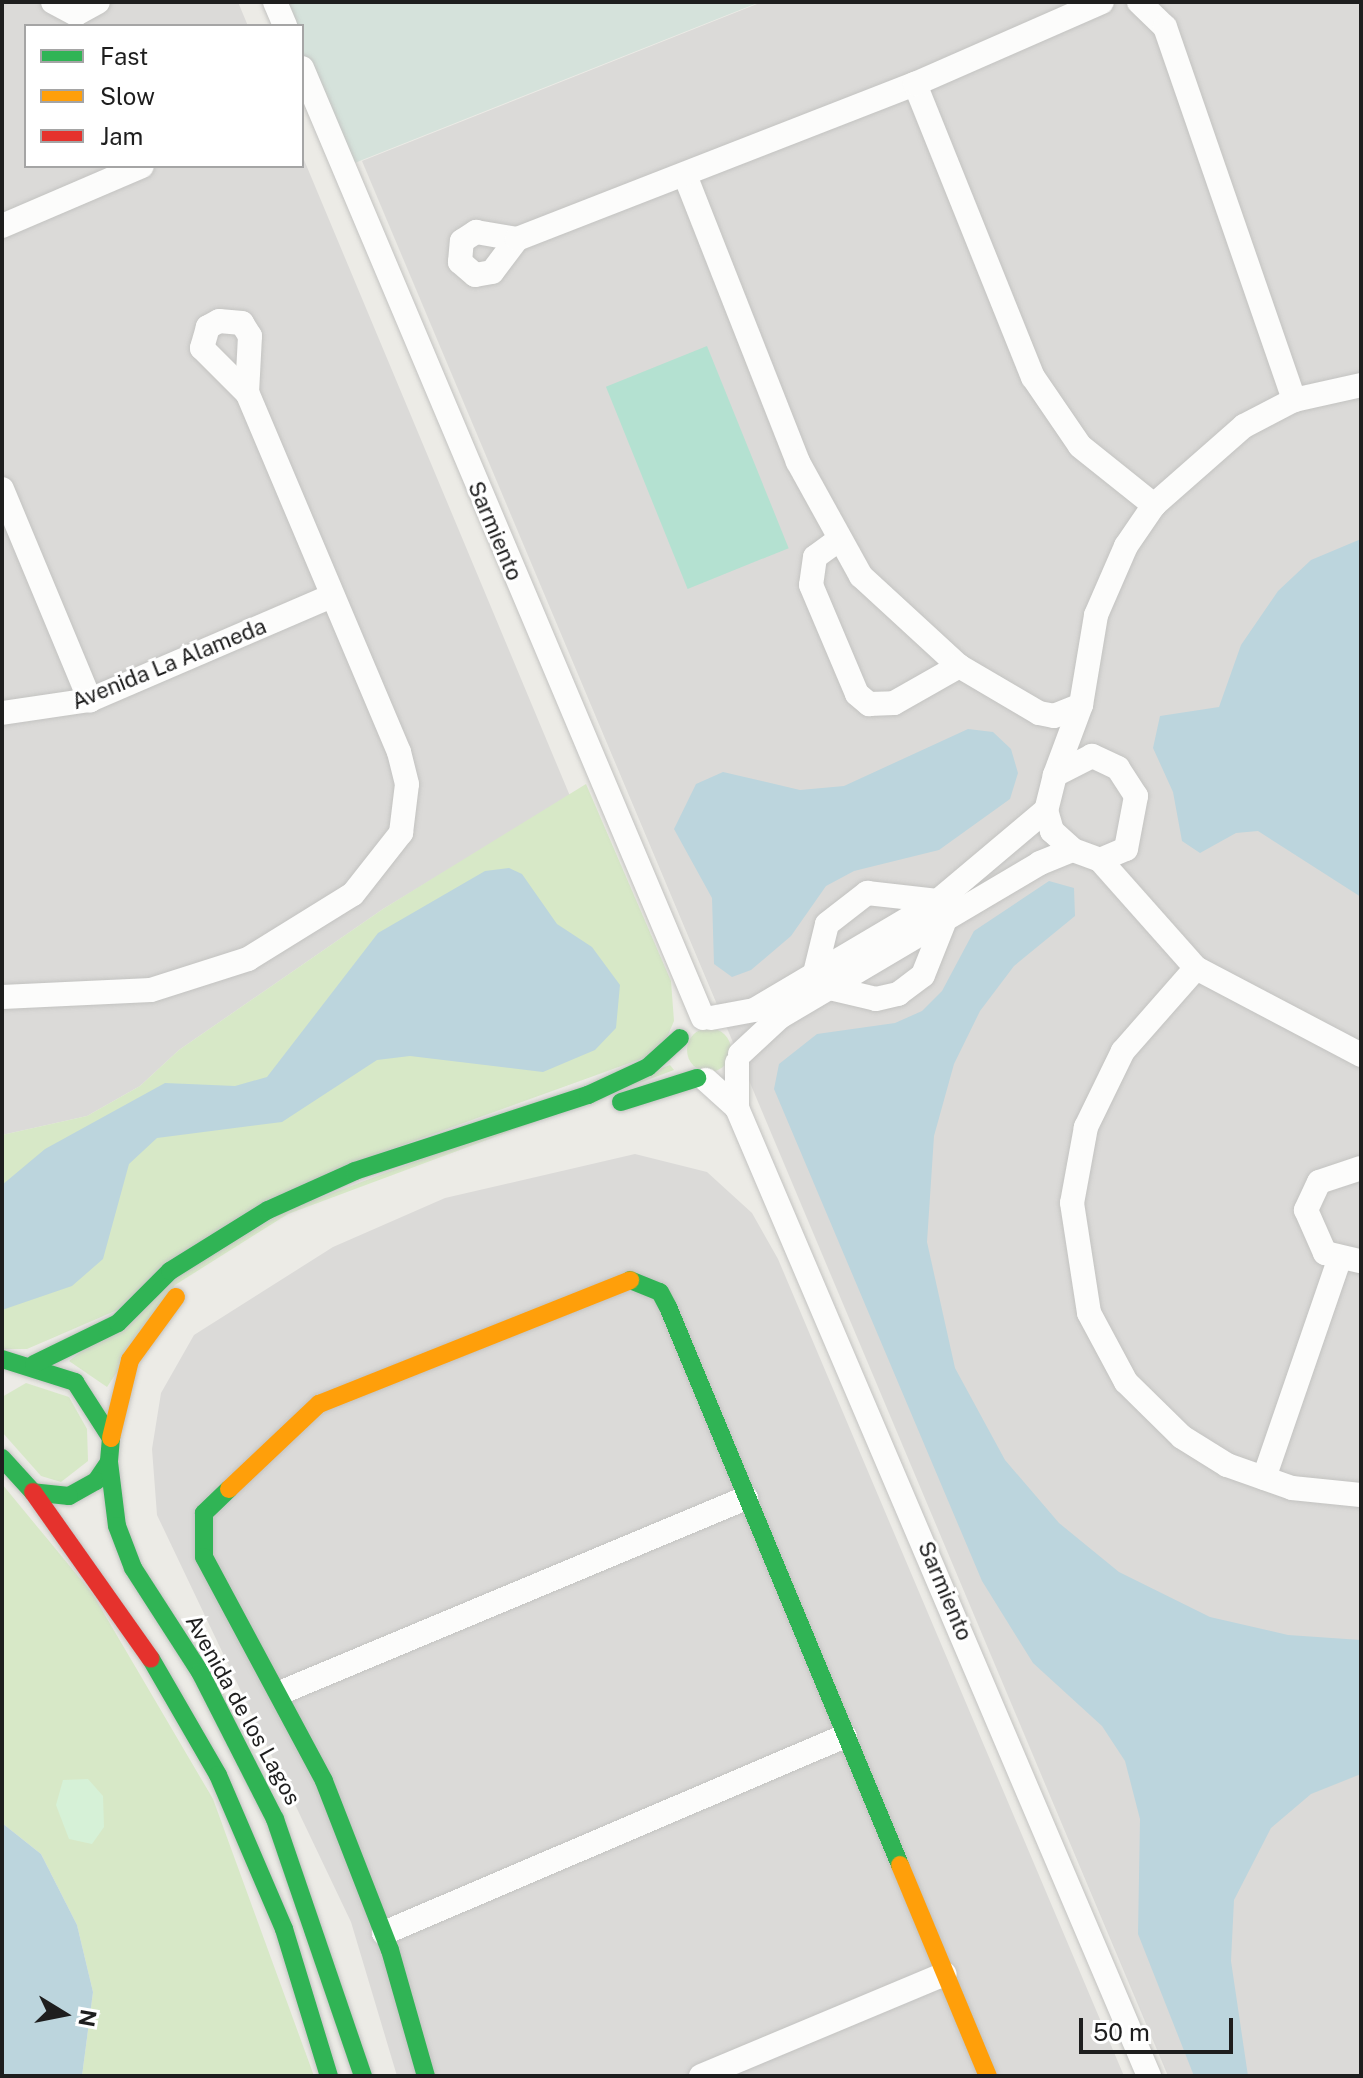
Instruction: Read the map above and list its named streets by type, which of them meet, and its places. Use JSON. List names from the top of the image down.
{
  "streets": {
    "street": ["Sarmiento", "Avenida La Alameda", "Avenida de los Lagos"]
  },
  "crossings": [
    ["Sarmiento", "Avenida de los Lagos"]
  ],
  "legend": ["Fast", "Slow", "Jam"],
  "scale_bar": "50 m",
  "north": "right"
}
